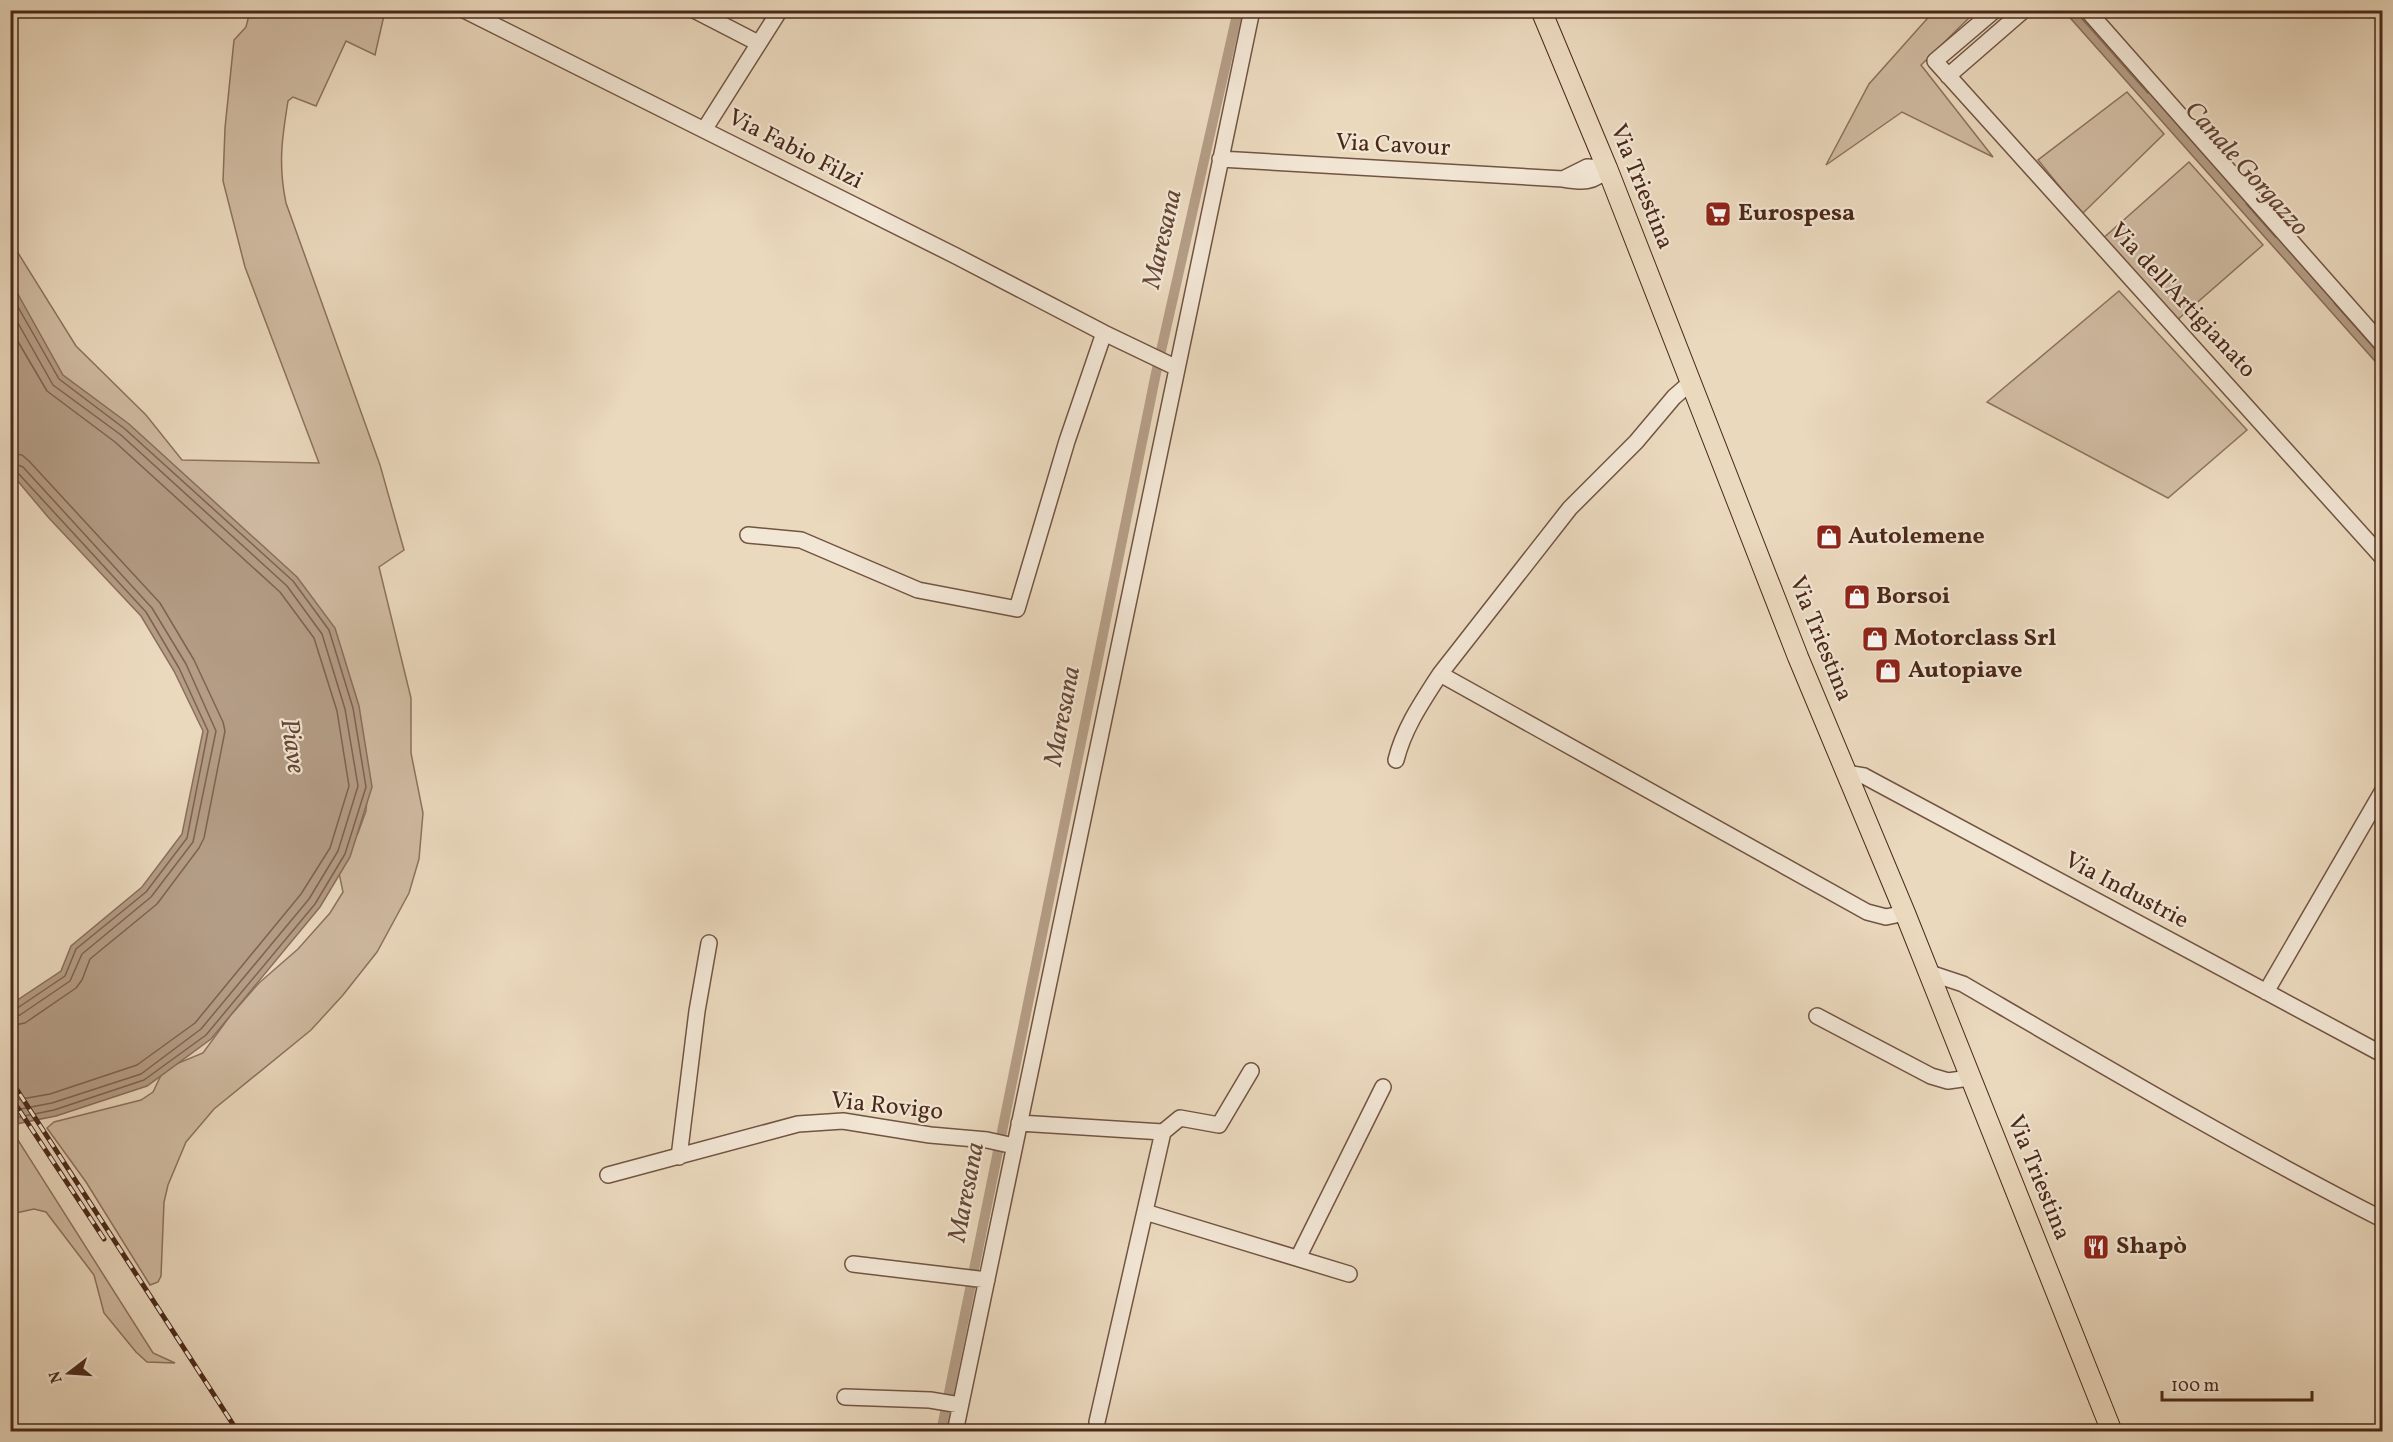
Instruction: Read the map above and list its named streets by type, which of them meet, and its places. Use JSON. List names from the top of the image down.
{
  "streets": {
    "main road": ["Via Triestina"],
    "street": [
      "Via Cavour",
      "Via Fabio Filzi",
      "Via dell'Artigianato",
      "Via Industrie",
      "Via Rovigo"
    ]
  },
  "crossings": [
    ["Via Cavour", "Via Triestina"],
    ["Via Triestina", "Via Industrie"]
  ],
  "water": ["Canale Gorgazzo", "Maresana", "Piave"],
  "places": {
    "supermarket": ["Eurospesa"],
    "shop": [
      "Autolemene",
      "Borsoi",
      "Motorclass Srl",
      "Autopiave"
    ],
    "restaurant": ["Shapò"]
  },
  "scale_bar": "100 m",
  "north": "left"
}
